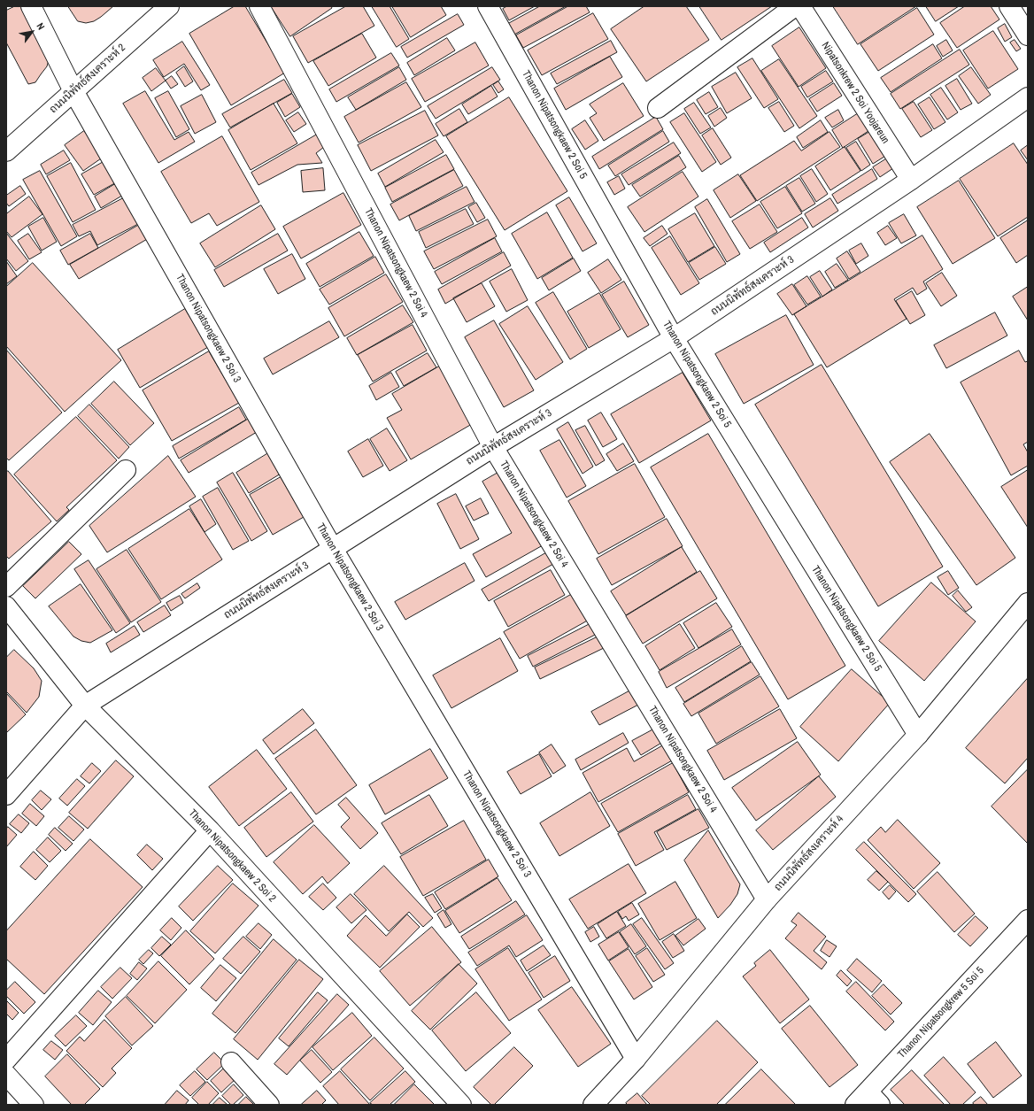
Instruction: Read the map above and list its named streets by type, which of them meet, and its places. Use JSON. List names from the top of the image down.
{
  "streets": {
    "street": [
      "ถนนนิพัทธ์สงเคราะห์ 2",
      "Nipatsonkrew 2 Soi Yoojareun",
      "Thanon Nipatsongkaew 2 Soi 5",
      "Thanon Nipatsongkaew 2 Soi 4",
      "ถนนนิพัทธ์สงเคราะห์ 3",
      "Thanon Nipatsongkaew 2 Soi 3",
      "ถนนนิพัทธ์สงเคราะห์ 4",
      "Thanon Nipatsongkaew 2 Soi 2",
      "Thanon Nipatsongkrew 5 Soi 5"
    ]
  },
  "crossings": [
    ["ถนนนิพัทธ์สงเคราะห์ 2", "Thanon Nipatsongkaew 2 Soi 3"],
    ["Nipatsonkrew 2 Soi Yoojareun", "ถนนนิพัทธ์สงเคราะห์ 3"],
    ["Thanon Nipatsongkaew 2 Soi 5", "ถนนนิพัทธ์สงเคราะห์ 3"],
    ["Thanon Nipatsongkaew 2 Soi 5", "ถนนนิพัทธ์สงเคราะห์ 4"],
    ["Thanon Nipatsongkaew 2 Soi 4", "ถนนนิพัทธ์สงเคราะห์ 3"],
    ["Thanon Nipatsongkaew 2 Soi 4", "ถนนนิพัทธ์สงเคราะห์ 4"],
    ["ถนนนิพัทธ์สงเคราะห์ 3", "Thanon Nipatsongkaew 2 Soi 3"],
    ["ถนนนิพัทธ์สงเคราะห์ 3", "Thanon Nipatsongkaew 2 Soi 2"],
    ["Thanon Nipatsongkaew 2 Soi 3", "ถนนนิพัทธ์สงเคราะห์ 4"]
  ],
  "north": "top right"
}
